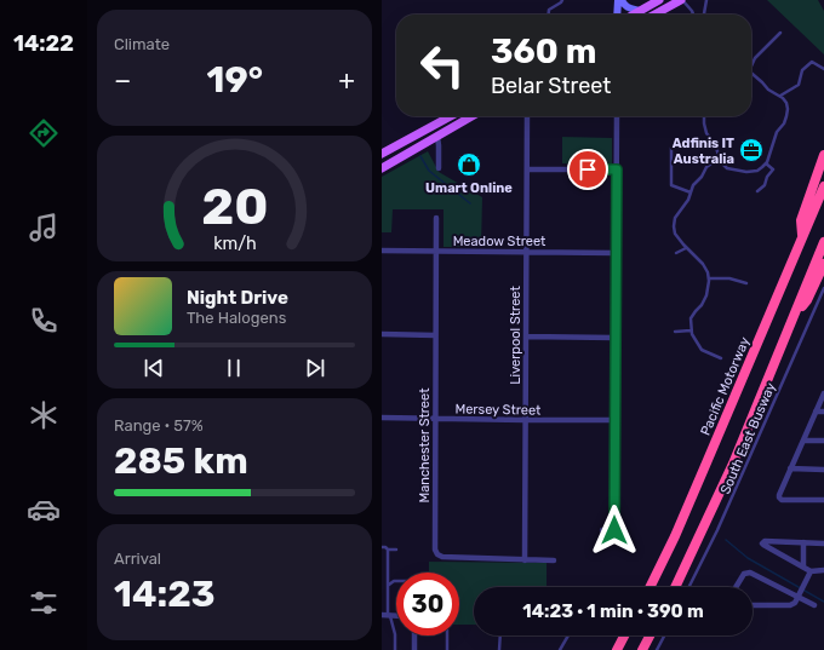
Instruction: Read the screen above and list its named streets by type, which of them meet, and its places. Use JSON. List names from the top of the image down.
{
  "streets": {
    "highway": ["Pacific Motorway"],
    "street": [
      "Meadow Street",
      "Liverpool Street",
      "Mersey Street",
      "Manchester Street"
    ],
    "lane": ["South East Busway"]
  },
  "crossings": [
    ["Meadow Street", "Liverpool Street"],
    ["Meadow Street", "Manchester Street"],
    ["Liverpool Street", "Mersey Street"],
    ["Liverpool Street", "Manchester Street"],
    ["Mersey Street", "Manchester Street"]
  ],
  "places": {
    "office": ["Adfinis IT Australia"],
    "shop": ["Umart Online"]
  },
  "page": {
    "tabs": "14:22",
    "tile": [
      "Climate",
      ["Range · 57%", "285 km"],
      ["Arrival", "14:23"]
    ],
    "turn": ["360 m", "Belar Street"],
    "heat": ["−", "19°", "+"],
    "song": ["Night Drive", "The Halogens"],
    "limit": "30",
    "trip": "14:23 · 1 min · 390 m",
    "gauge": ["20", "km/h"]
  }
}
